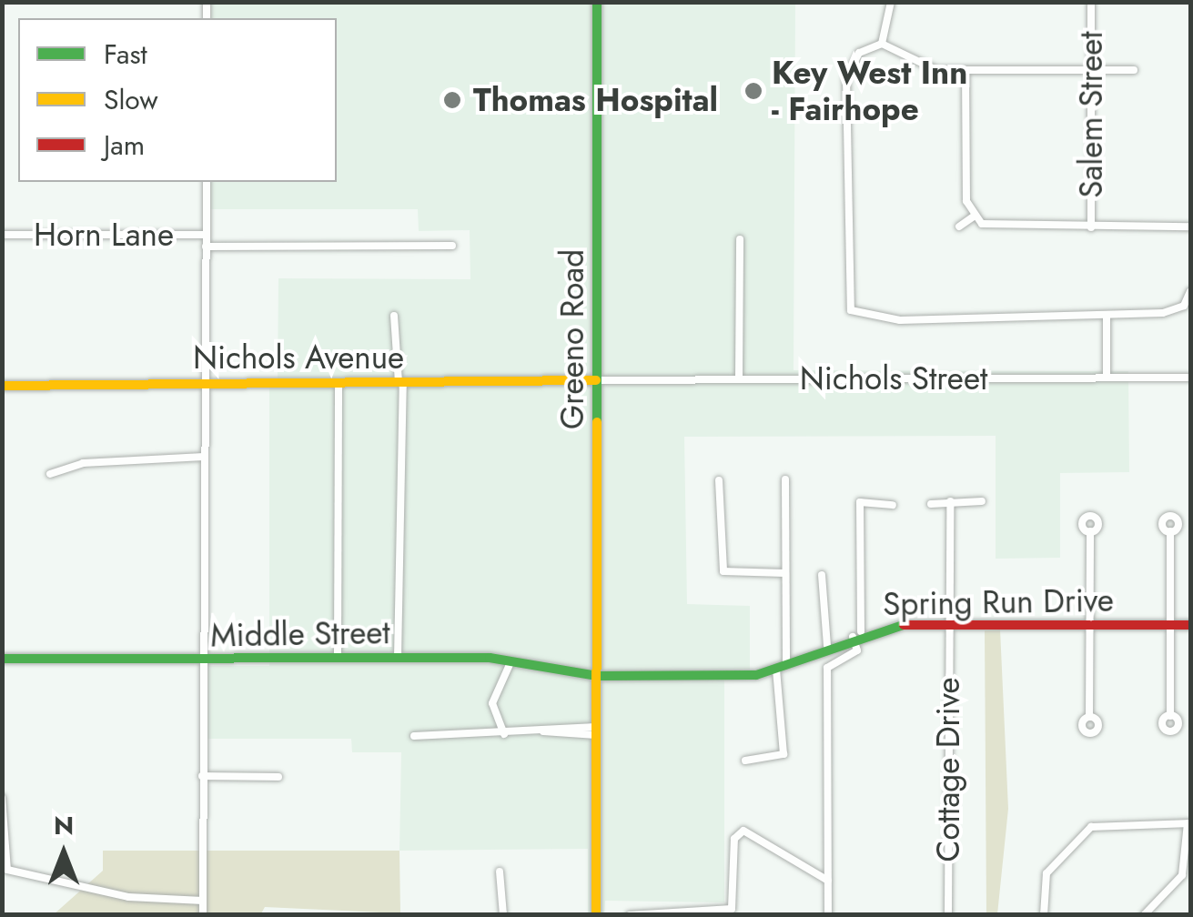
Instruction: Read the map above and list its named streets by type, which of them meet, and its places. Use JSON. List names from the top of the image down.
{
  "streets": {
    "street": [
      "Salem Street",
      "Horn Lane",
      "Greeno Road",
      "Nichols Avenue",
      "Nichols Street",
      "Spring Run Drive",
      "Middle Street",
      "Cottage Drive"
    ]
  },
  "crossings": [
    ["Greeno Road", "Nichols Avenue"],
    ["Greeno Road", "Nichols Street"],
    ["Greeno Road", "Spring Run Drive"],
    ["Greeno Road", "Middle Street"],
    ["Nichols Avenue", "Nichols Street"],
    ["Spring Run Drive", "Middle Street"],
    ["Spring Run Drive", "Cottage Drive"]
  ],
  "places": ["Key West Inn - Fairhope", "Thomas Hospital"],
  "legend": ["Fast", "Slow", "Jam"],
  "north": "top"
}
